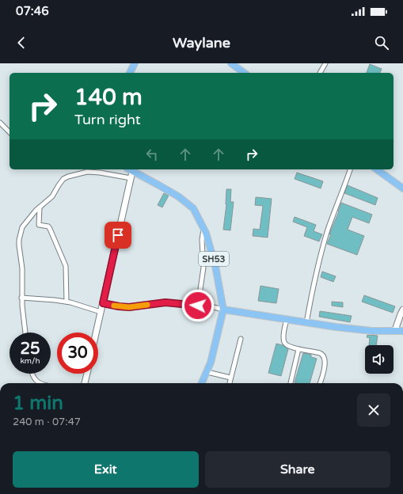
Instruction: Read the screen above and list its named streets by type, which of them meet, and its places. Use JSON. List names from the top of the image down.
{
  "streets": {
    "main road": ["SH53"]
  },
  "page": {
    "status": "07:46",
    "header": "Waylane",
    "turn": ["140 m", "Turn right"],
    "speed": "25 km/h",
    "limit": "30",
    "heading": ["1 min", "240 m · 07:47"],
    "buttons": ["Exit", "Share"]
  }
}
